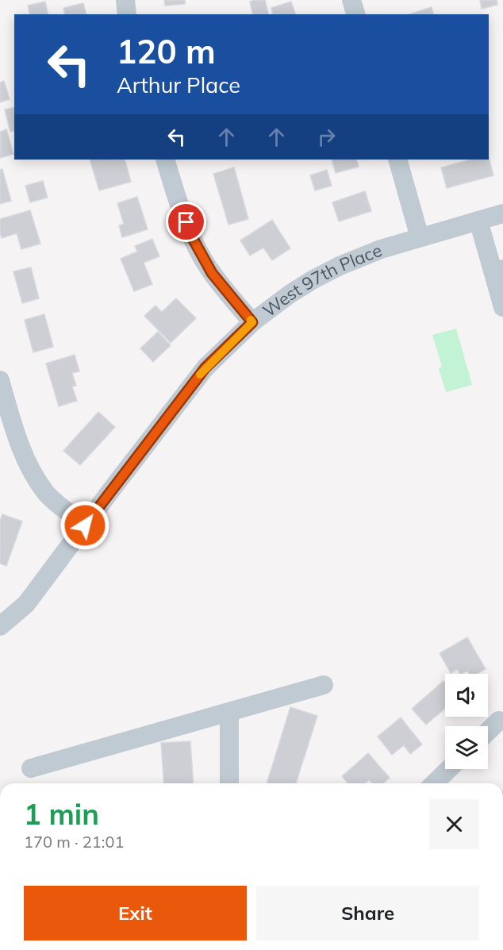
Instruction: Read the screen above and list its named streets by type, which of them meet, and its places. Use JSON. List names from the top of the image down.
{
  "streets": {
    "street": ["West 97th Place"]
  },
  "page": {
    "turn": ["120 m", "Arthur Place"],
    "heading": ["1 min", "170 m · 21:01"],
    "buttons": ["Exit", "Share"]
  }
}
